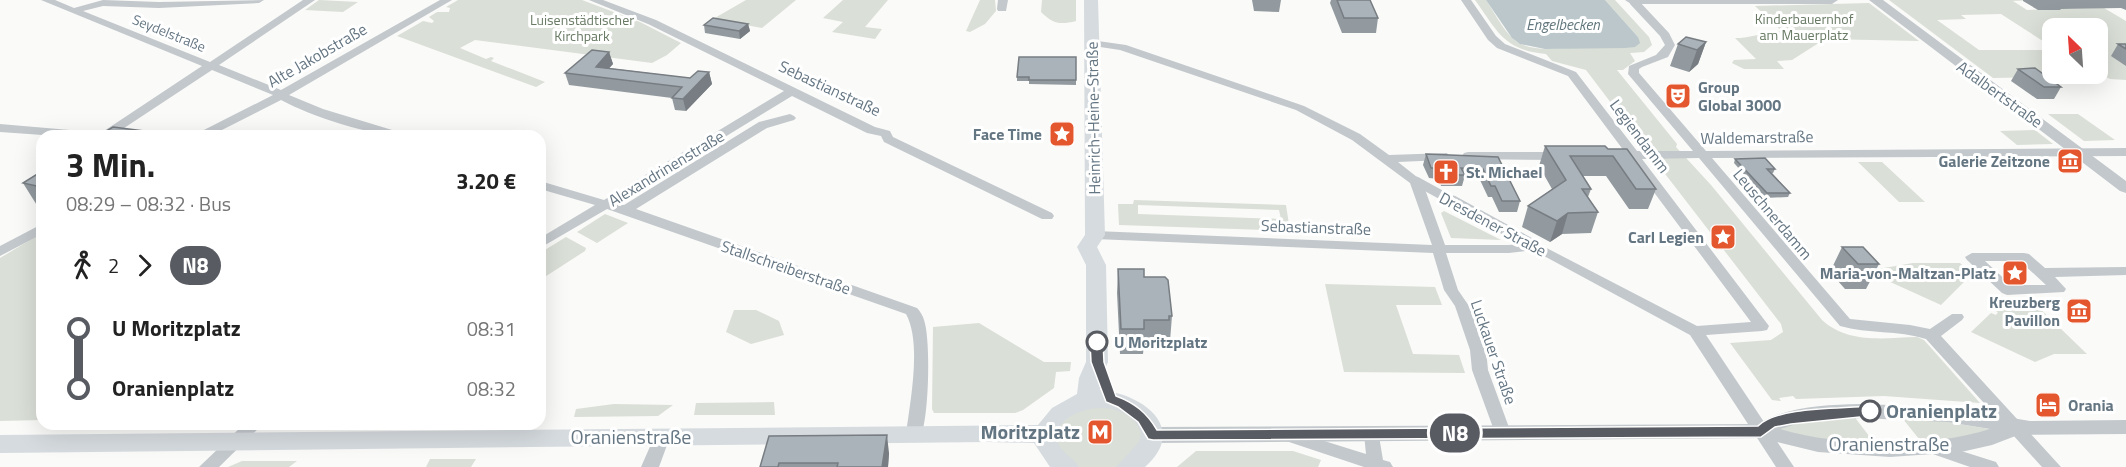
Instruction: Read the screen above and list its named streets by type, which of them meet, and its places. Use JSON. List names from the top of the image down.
{
  "streets": {
    "main road": ["Heinrich-Heine-Straße", "Oranienstraße"],
    "street": [
      "Seydelstraße",
      "Alte Jakobstraße",
      "Sebastianstraße",
      "Adalbertstraße",
      "Legiendamm",
      "Waldemarstraße",
      "Alexandrinenstraße",
      "Leuschnerdamm",
      "Dresdener Straße",
      "Stallschreiberstraße",
      "Luckauer Straße"
    ]
  },
  "crossings": [
    ["Seydelstraße", "Alte Jakobstraße"],
    ["Sebastianstraße", "Heinrich-Heine-Straße"],
    ["Sebastianstraße", "Alexandrinenstraße"],
    ["Sebastianstraße", "Dresdener Straße"],
    ["Sebastianstraße", "Luckauer Straße"],
    ["Adalbertstraße", "Waldemarstraße"],
    ["Heinrich-Heine-Straße", "Dresdener Straße"],
    ["Legiendamm", "Waldemarstraße"],
    ["Legiendamm", "Dresdener Straße"],
    ["Waldemarstraße", "Leuschnerdamm"],
    ["Alexandrinenstraße", "Stallschreiberstraße"],
    ["Dresdener Straße", "Luckauer Straße"],
    ["Stallschreiberstraße", "Oranienstraße"],
    ["Luckauer Straße", "Oranienstraße"]
  ],
  "water": ["Engelbecken"],
  "parks": ["Kinderbauernhof am Mauerplatz", "Luisenstädtischer Kirchpark"],
  "places": {
    "theatre": ["Group Global 3000"],
    "place": ["Face Time", "Carl Legien", "Maria-von-Maltzan-Platz"],
    "museum": ["Galerie Zeitzone", "Kreuzberg Pavillon"],
    "church": ["St. Michael"],
    "other": ["U Moritzplatz", "Oranienplatz"],
    "hotel": ["Orania"],
    "metro station": ["Moritzplatz"]
  },
  "lines": ["bus line N8"],
  "north": "top left",
  "page": {
    "on_map": "N8",
    "heading": ["3 Min.", "08:29 – 08:32 · Bus", "3.20 €"],
    "legs": ["2", "N8"],
    "list": [
      {
        "name": "U Moritzplatz",
        "value": "08:31"
      },
      {
        "name": "Oranienplatz",
        "value": "08:32"
      }
    ]
  }
}
